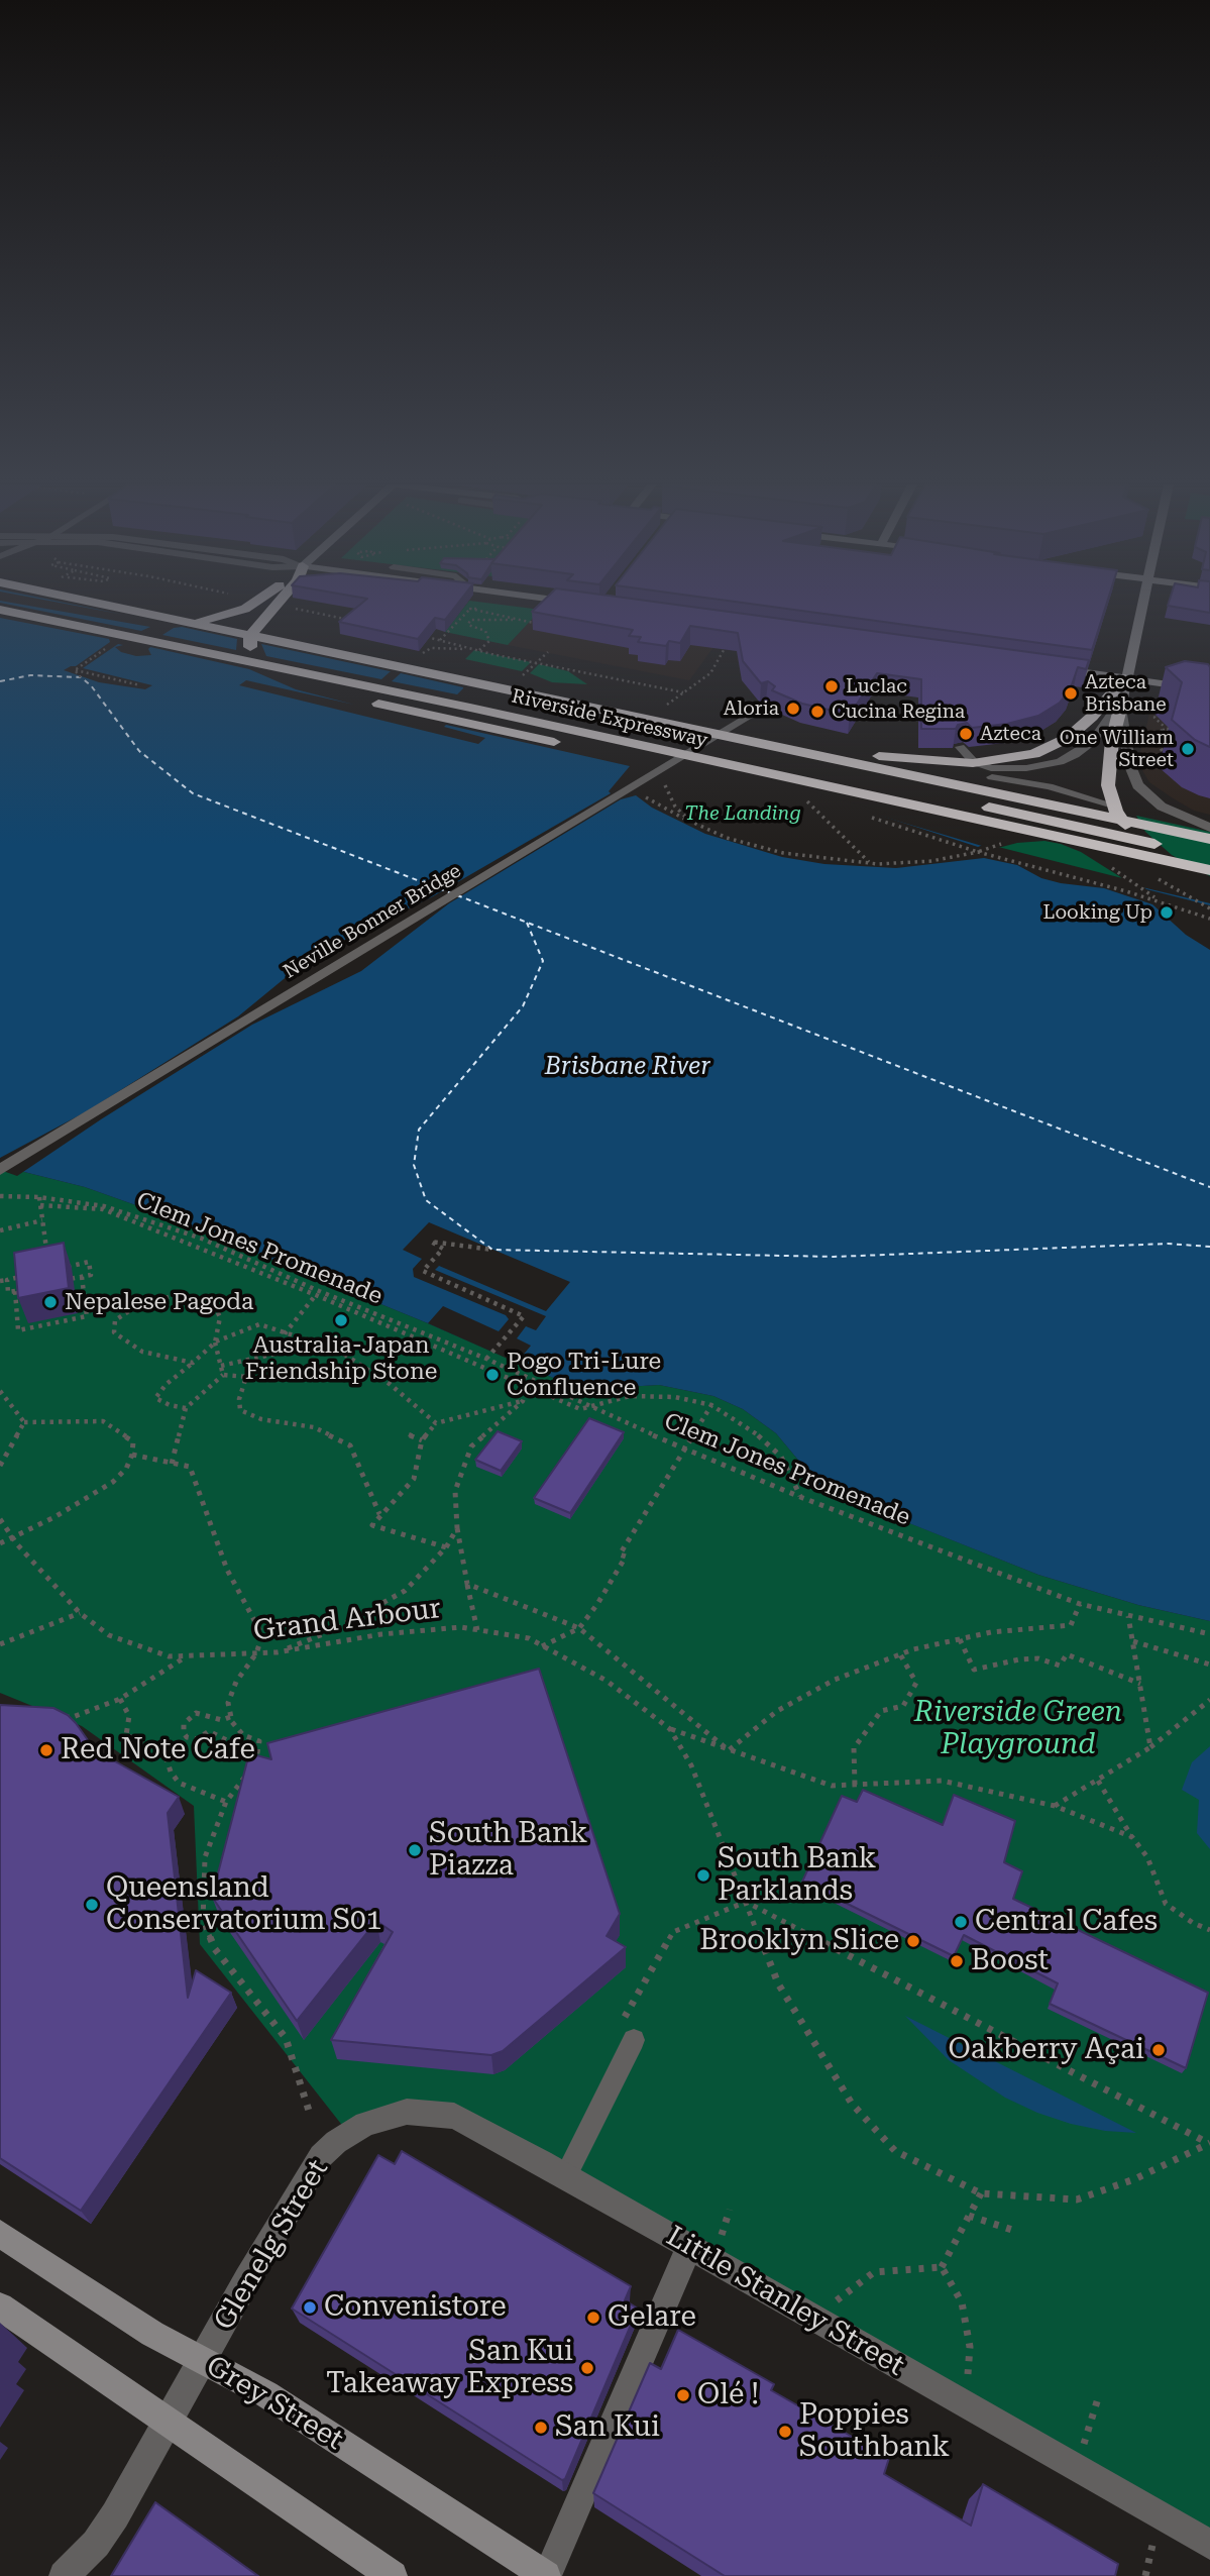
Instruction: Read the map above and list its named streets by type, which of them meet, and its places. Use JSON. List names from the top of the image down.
{
  "streets": {
    "highway": ["Riverside Expressway"],
    "street": [
      "Neville Bonner Bridge",
      "Glenelg Street",
      "Little Stanley Street",
      "Grey Street"
    ],
    "path": ["Clem Jones Promenade", "Grand Arbour"]
  },
  "crossings": [
    ["Glenelg Street", "Little Stanley Street"],
    ["Glenelg Street", "Grey Street"]
  ],
  "water": ["Brisbane River"],
  "parks": ["The Landing", "Riverside Green Playground"],
  "places": [
    "Luclac",
    "Azteca Brisbane",
    "Aloria",
    "Cucina Regina",
    "Azteca",
    "One William Street",
    "Looking Up",
    "Nepalese Pagoda",
    "Australia-Japan Friendship Stone",
    "Pogo Tri-Lure Confluence",
    "Red Note Cafe",
    "South Bank Piazza",
    "South Bank Parklands",
    "Queensland Conservatorium S01",
    "Central Cafes",
    "Brooklyn Slice",
    "Boost",
    "Oakberry Açai",
    "Convenistore",
    "Gelare",
    "San Kui Takeaway Express",
    "Olé !",
    "San Kui",
    "Poppies Southbank"
  ]
}
